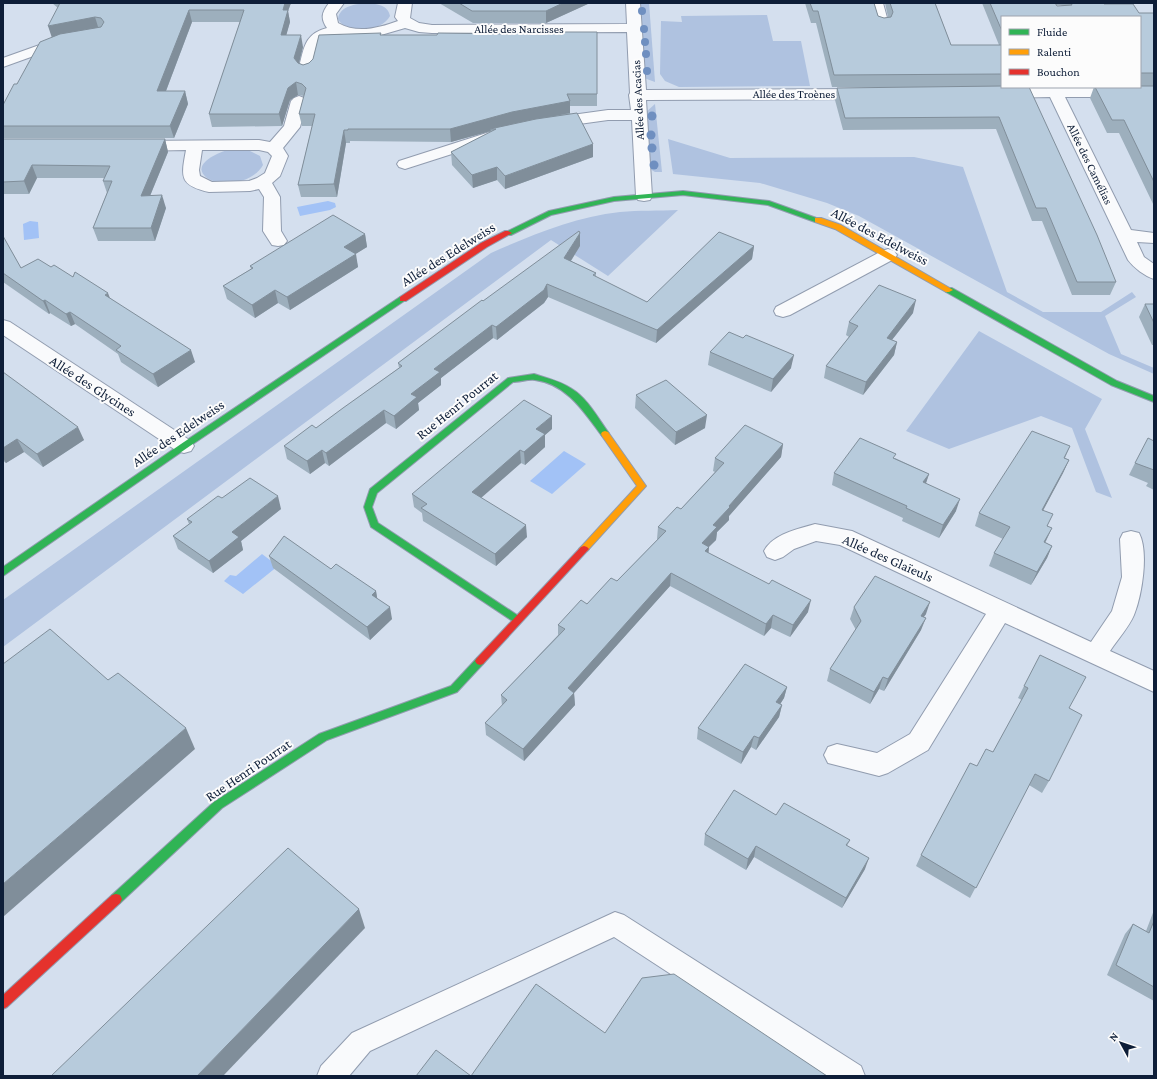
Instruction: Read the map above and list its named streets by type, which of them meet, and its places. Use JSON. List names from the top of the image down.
{
  "streets": {
    "street": [
      "Allée des Narcisses",
      "Allée des Troènes",
      "Allée des Acacias",
      "Allée des Camélias",
      "Allée des Edelweiss",
      "Allée des Glycines",
      "Rue Henri Pourrat",
      "Allée des Glaïeuls"
    ]
  },
  "crossings": [
    ["Allée des Narcisses", "Allée des Acacias"],
    ["Allée des Troènes", "Allée des Acacias"],
    ["Allée des Acacias", "Allée des Edelweiss"],
    ["Allée des Edelweiss", "Allée des Glycines"]
  ],
  "legend": ["Fluide", "Ralenti", "Bouchon"],
  "north": "top left"
}
